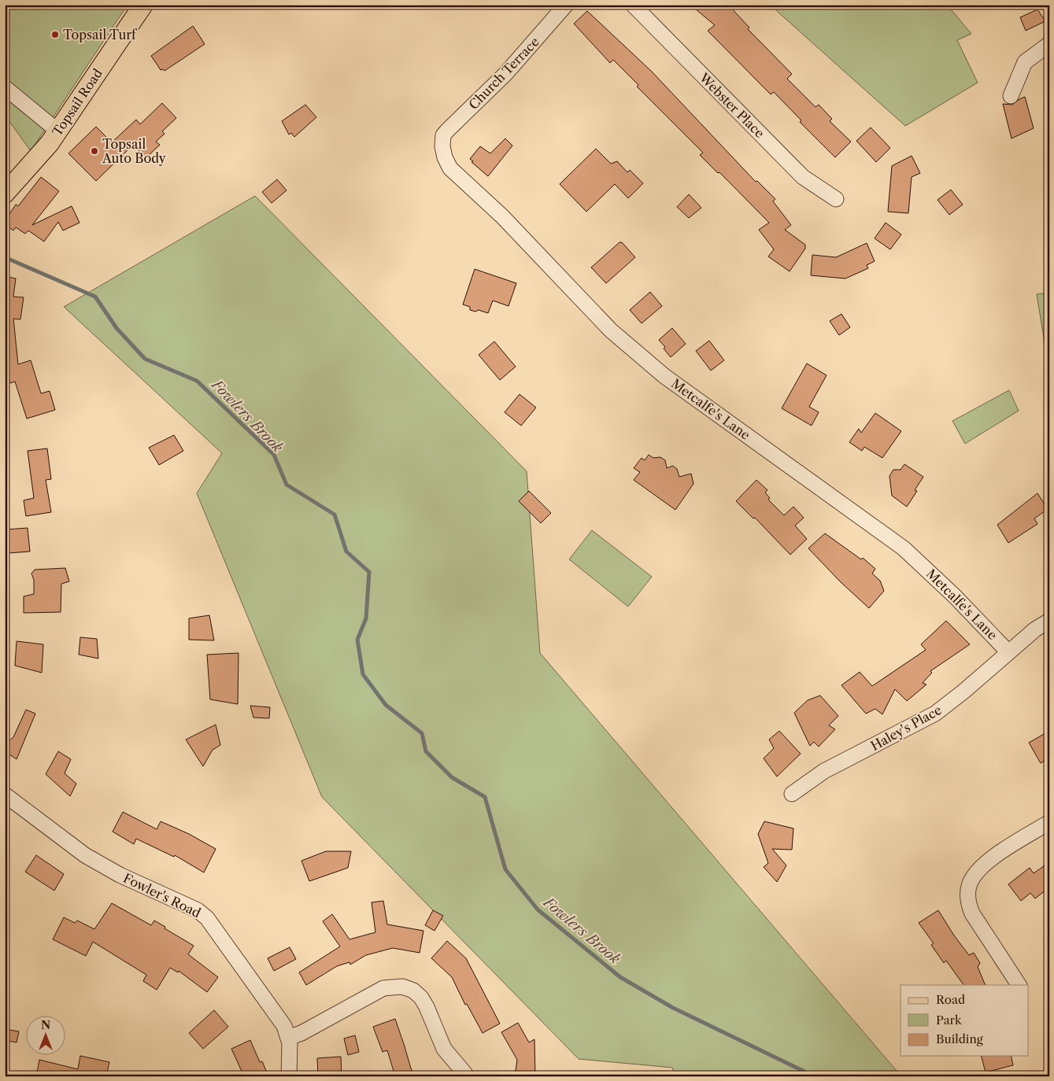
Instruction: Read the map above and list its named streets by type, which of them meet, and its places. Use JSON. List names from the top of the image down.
{
  "streets": {
    "main road": ["Topsail Road"],
    "street": [
      "Church Terrace",
      "Webster Place",
      "Metcalfe's Lane",
      "Haley's Place",
      "Fowler's Road"
    ]
  },
  "crossings": [
    ["Church Terrace", "Metcalfe's Lane"],
    ["Metcalfe's Lane", "Haley's Place"]
  ],
  "water": ["Fowlers Brook"],
  "places": ["Topsail Turf", "Topsail Auto Body"],
  "legend": ["Road", "Park", "Building"],
  "north": "top"
}
